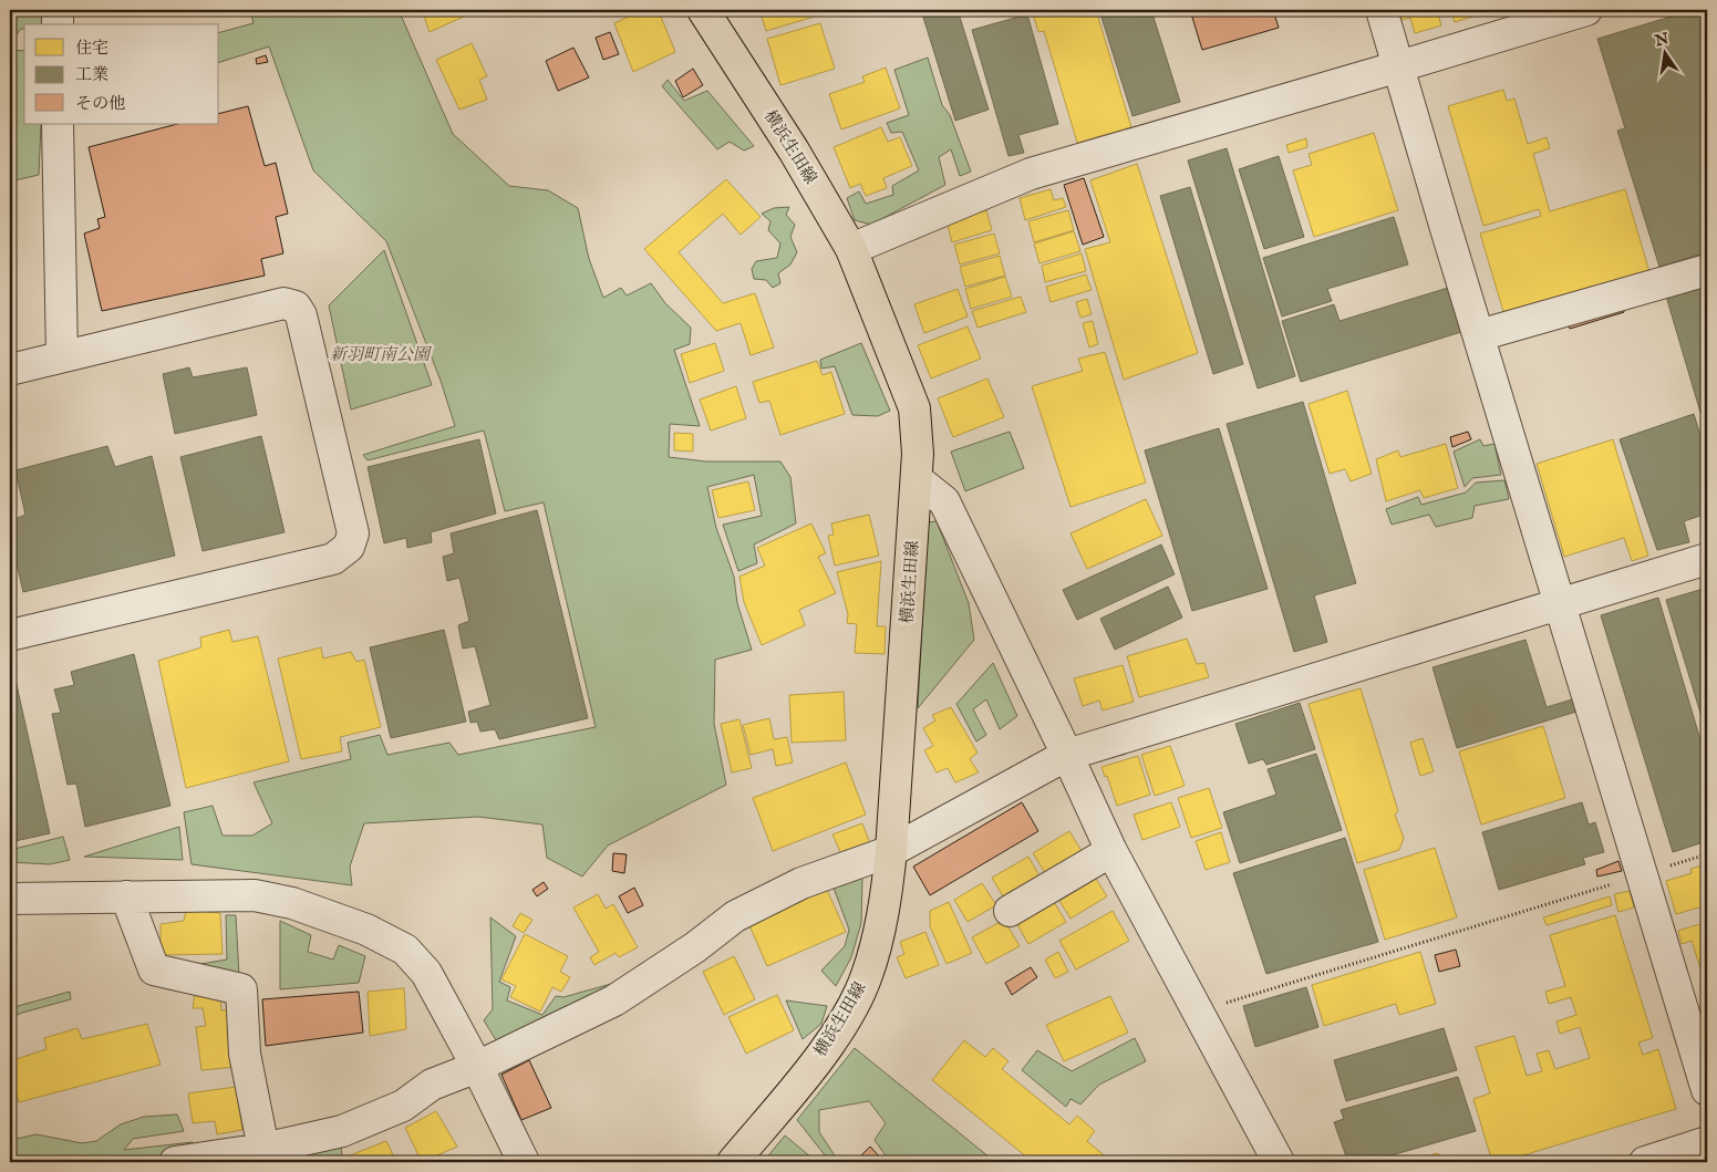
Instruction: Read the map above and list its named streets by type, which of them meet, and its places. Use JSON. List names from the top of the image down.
{
  "streets": {
    "main road": ["横浜生田線"]
  },
  "parks": ["新羽町南公園"],
  "legend": ["住宅", "工業", "その他"],
  "north": "top"
}
